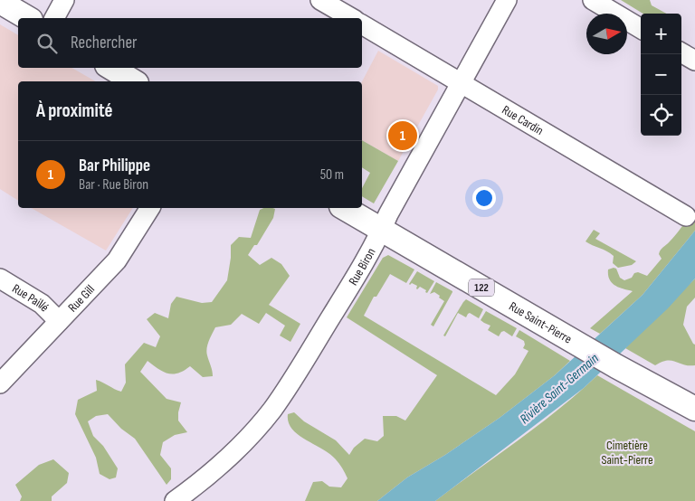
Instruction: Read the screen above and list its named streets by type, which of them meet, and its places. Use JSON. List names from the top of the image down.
{
  "streets": {
    "main road": ["122", "Rue Saint-Pierre"],
    "street": [
      "Rue Cardin",
      "Rue Biron",
      "Rue Paillé",
      "Rue Gill"
    ]
  },
  "crossings": [
    ["Rue Cardin", "Rue Biron"],
    ["Rue Biron", "Rue Saint-Pierre"],
    ["Rue Paillé", "Rue Gill"]
  ],
  "water": ["Rivière Saint-Germain"],
  "parks": ["Cimetière Saint-Pierre"],
  "north": "right",
  "page": {
    "map_buttons": ["+", "−"],
    "search": "Rechercher",
    "heading": "À proximité",
    "pins": "1",
    "list": [
      {
        "mark": "1",
        "name": "Bar Philippe",
        "note": "Bar · Rue Biron",
        "value": "50 m"
      }
    ]
  }
}
